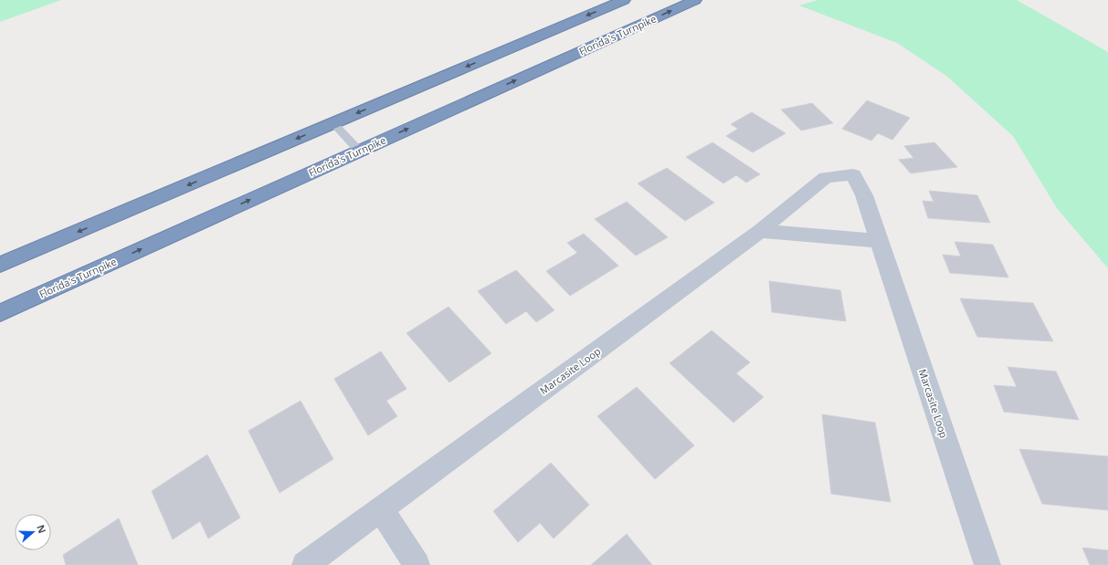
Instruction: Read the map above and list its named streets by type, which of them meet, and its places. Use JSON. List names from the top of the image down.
{
  "streets": {
    "highway": ["Florida's Turnpike"],
    "street": ["Marcasite Loop"]
  },
  "north": "right"
}
